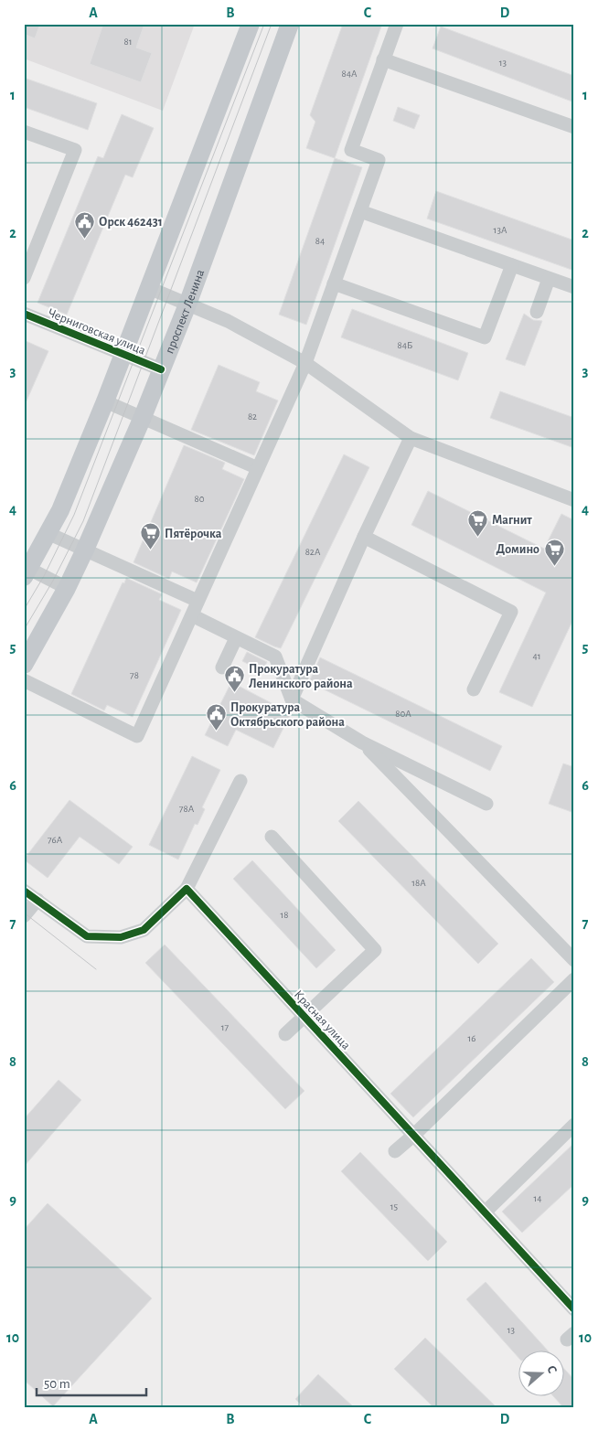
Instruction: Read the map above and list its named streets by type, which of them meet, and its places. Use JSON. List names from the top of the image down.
{
  "streets": {
    "main road": ["проспект Ленина"],
    "street": ["Черниговская улица", "Красная улица"]
  },
  "crossings": [
    ["проспект Ленина", "Черниговская улица"]
  ],
  "places": {
    "public building": ["Орск 462431", "Прокуратура Ленинского района", "Прокуратура Октябрьского района"],
    "supermarket": ["Магнит", "Пятёрочка", "Домино"]
  },
  "house_numbers": [
    "81",
    "13",
    "84А",
    "13А",
    "84",
    "84Б",
    "82",
    "80",
    "82А",
    "41",
    "78",
    "80А",
    "78А",
    "76А",
    "18А",
    "18",
    "17",
    "16",
    "14",
    "15",
    "13"
  ],
  "scale_bar": "50 m",
  "north": "right",
  "grid": {
    "columns": [
      "A",
      "B",
      "C",
      "D"
    ],
    "rows": [
      "1",
      "2",
      "3",
      "4",
      "5",
      "6",
      "7",
      "8",
      "9",
      "10"
    ]
  }
}
